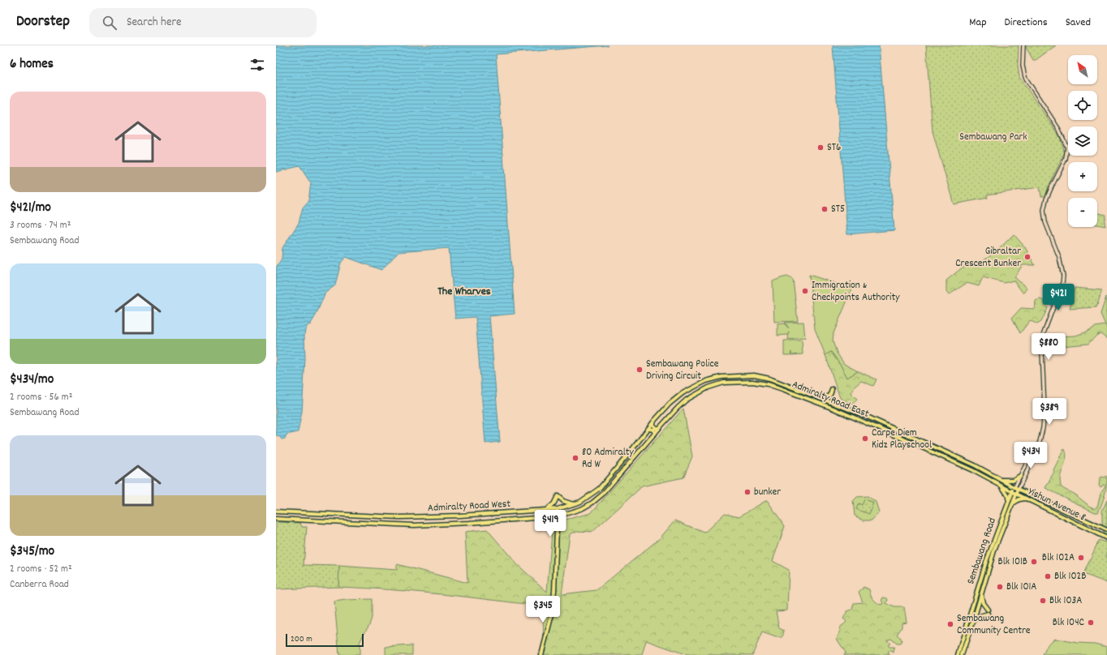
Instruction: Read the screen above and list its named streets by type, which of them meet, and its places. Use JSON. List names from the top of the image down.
{
  "streets": {
    "main road": [
      "Admiralty Road East",
      "Yishun Avenue 8",
      "Admiralty Road West",
      "Sembawang Road"
    ]
  },
  "crossings": [
    ["Admiralty Road East", "Yishun Avenue 8"],
    ["Admiralty Road East", "Admiralty Road West"],
    ["Admiralty Road East", "Sembawang Road"],
    ["Yishun Avenue 8", "Sembawang Road"]
  ],
  "districts": ["The Wharves"],
  "parks": ["Sembawang Park"],
  "places": [
    "ST6",
    "ST5",
    "Gibraltar Crescent Bunker",
    "Immigration & Checkpoints Authority",
    "Sembawang Police Driving Circuit",
    "Carpe Diem Kidz Playschool",
    "80 Admiralty Rd W",
    "bunker",
    "Blk 102A",
    "Blk 101B",
    "Blk 102B",
    "Blk 101A",
    "Blk 103A",
    "Blk 104C",
    "Sembawang Community Centre"
  ],
  "scale_bar": "200 m",
  "north": "top left",
  "page": {
    "header": "Doorstep",
    "search": "Search here",
    "nav": ["Map", "Directions", "Saved"],
    "heading": "6 homes",
    "map_buttons": ["+", "−"],
    "list": [
      {
        "name": "$421/mo",
        "note": "3 rooms · 74 m² · Sembawang Road"
      },
      {
        "name": "$434/mo",
        "note": "2 rooms · 56 m² · Sembawang Road"
      },
      {
        "name": "$345/mo",
        "note": "2 rooms · 52 m² · Canberra Road"
      }
    ],
    "price": [
      "$421",
      "$880",
      "$389",
      "$434",
      "$419",
      "$345"
    ],
    "scale": "200 m"
  }
}
